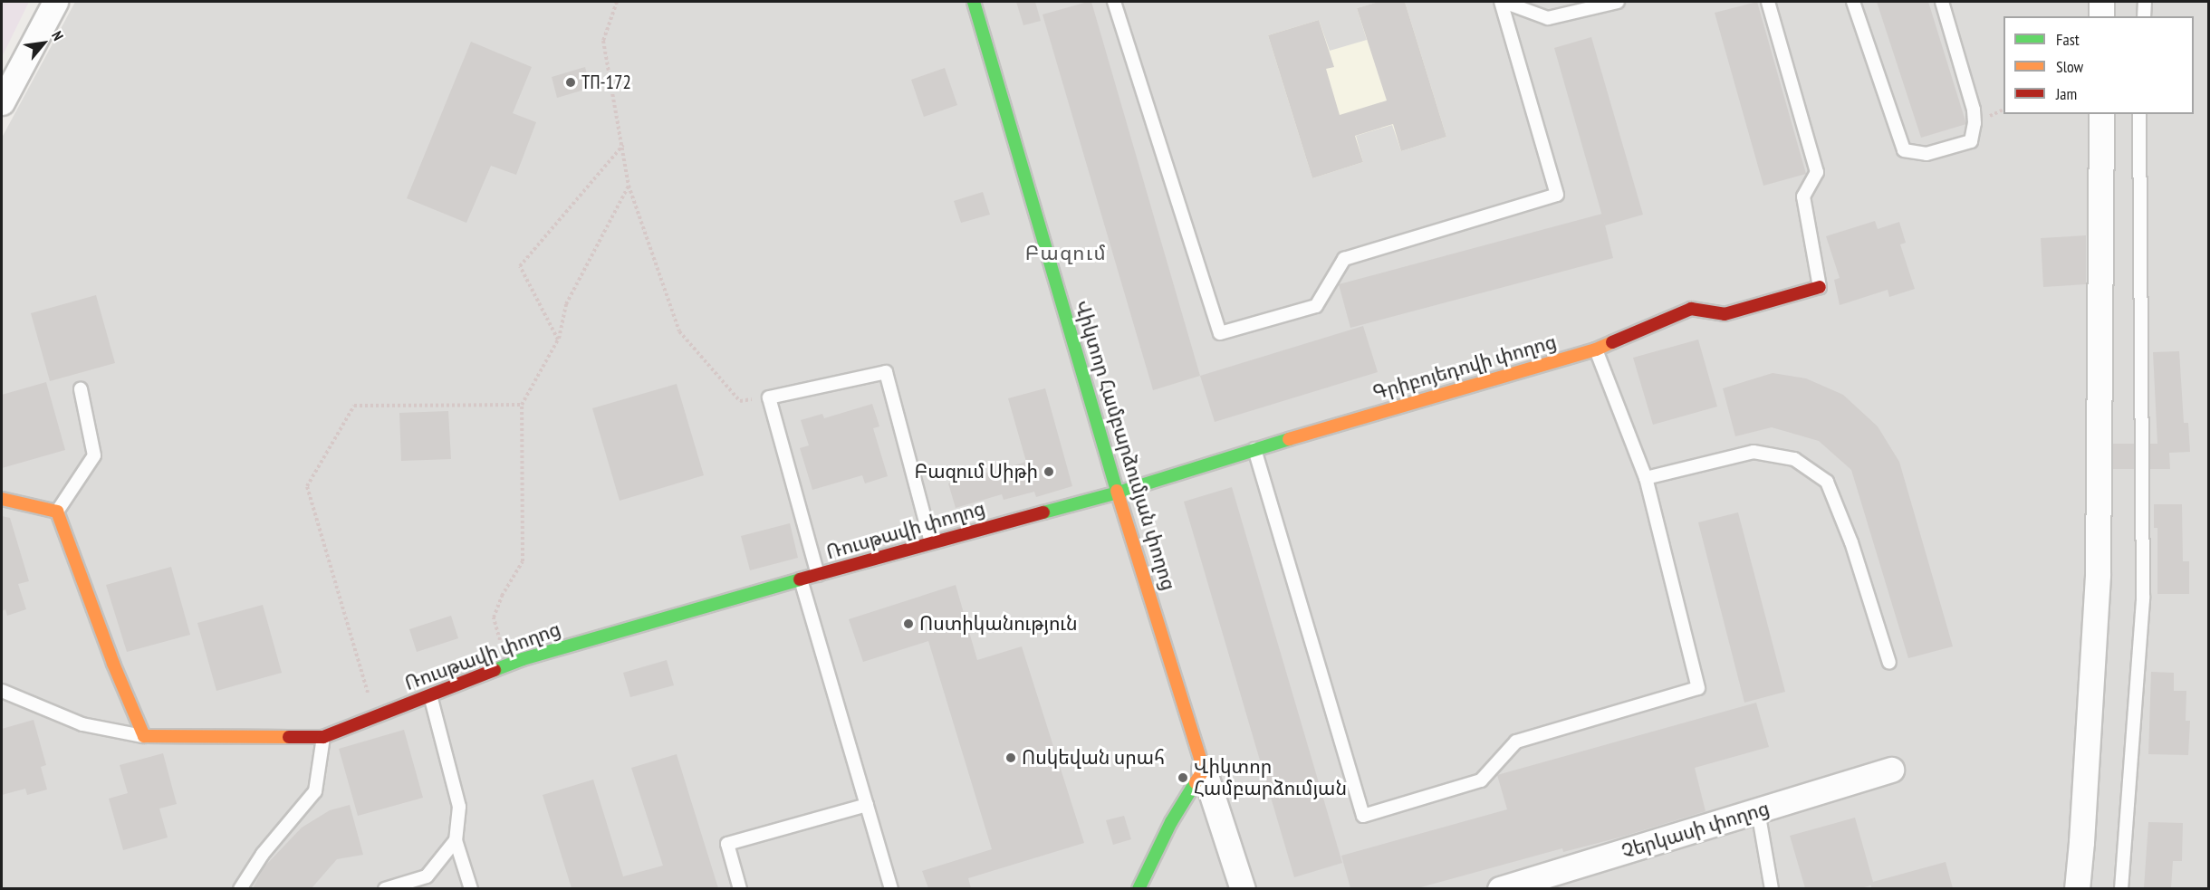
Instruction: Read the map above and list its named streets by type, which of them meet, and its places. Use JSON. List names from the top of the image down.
{
  "streets": {
    "street": [
      "Գրիբոյեդովի փողոց",
      "Վիկտոր Համբարձումյան փողոց",
      "Ռուսթավի փողոց",
      "Չերկասի փողոց"
    ]
  },
  "crossings": [
    ["Գրիբոյեդովի փողոց", "Վիկտոր Համբարձումյան փողոց"],
    ["Գրիբոյեդովի փողոց", "Ռուսթավի փողոց"],
    ["Վիկտոր Համբարձումյան փողոց", "Ռուսթավի փողոց"]
  ],
  "districts": ["Բազում"],
  "places": [
    "ТП-172",
    "Բազում Սիթի",
    "Ոստիկանություն",
    "Ոսկեվան սրահ",
    "Վիկտոր Համբարձումյան"
  ],
  "legend": ["Fast", "Slow", "Jam"],
  "north": "top right"
}
